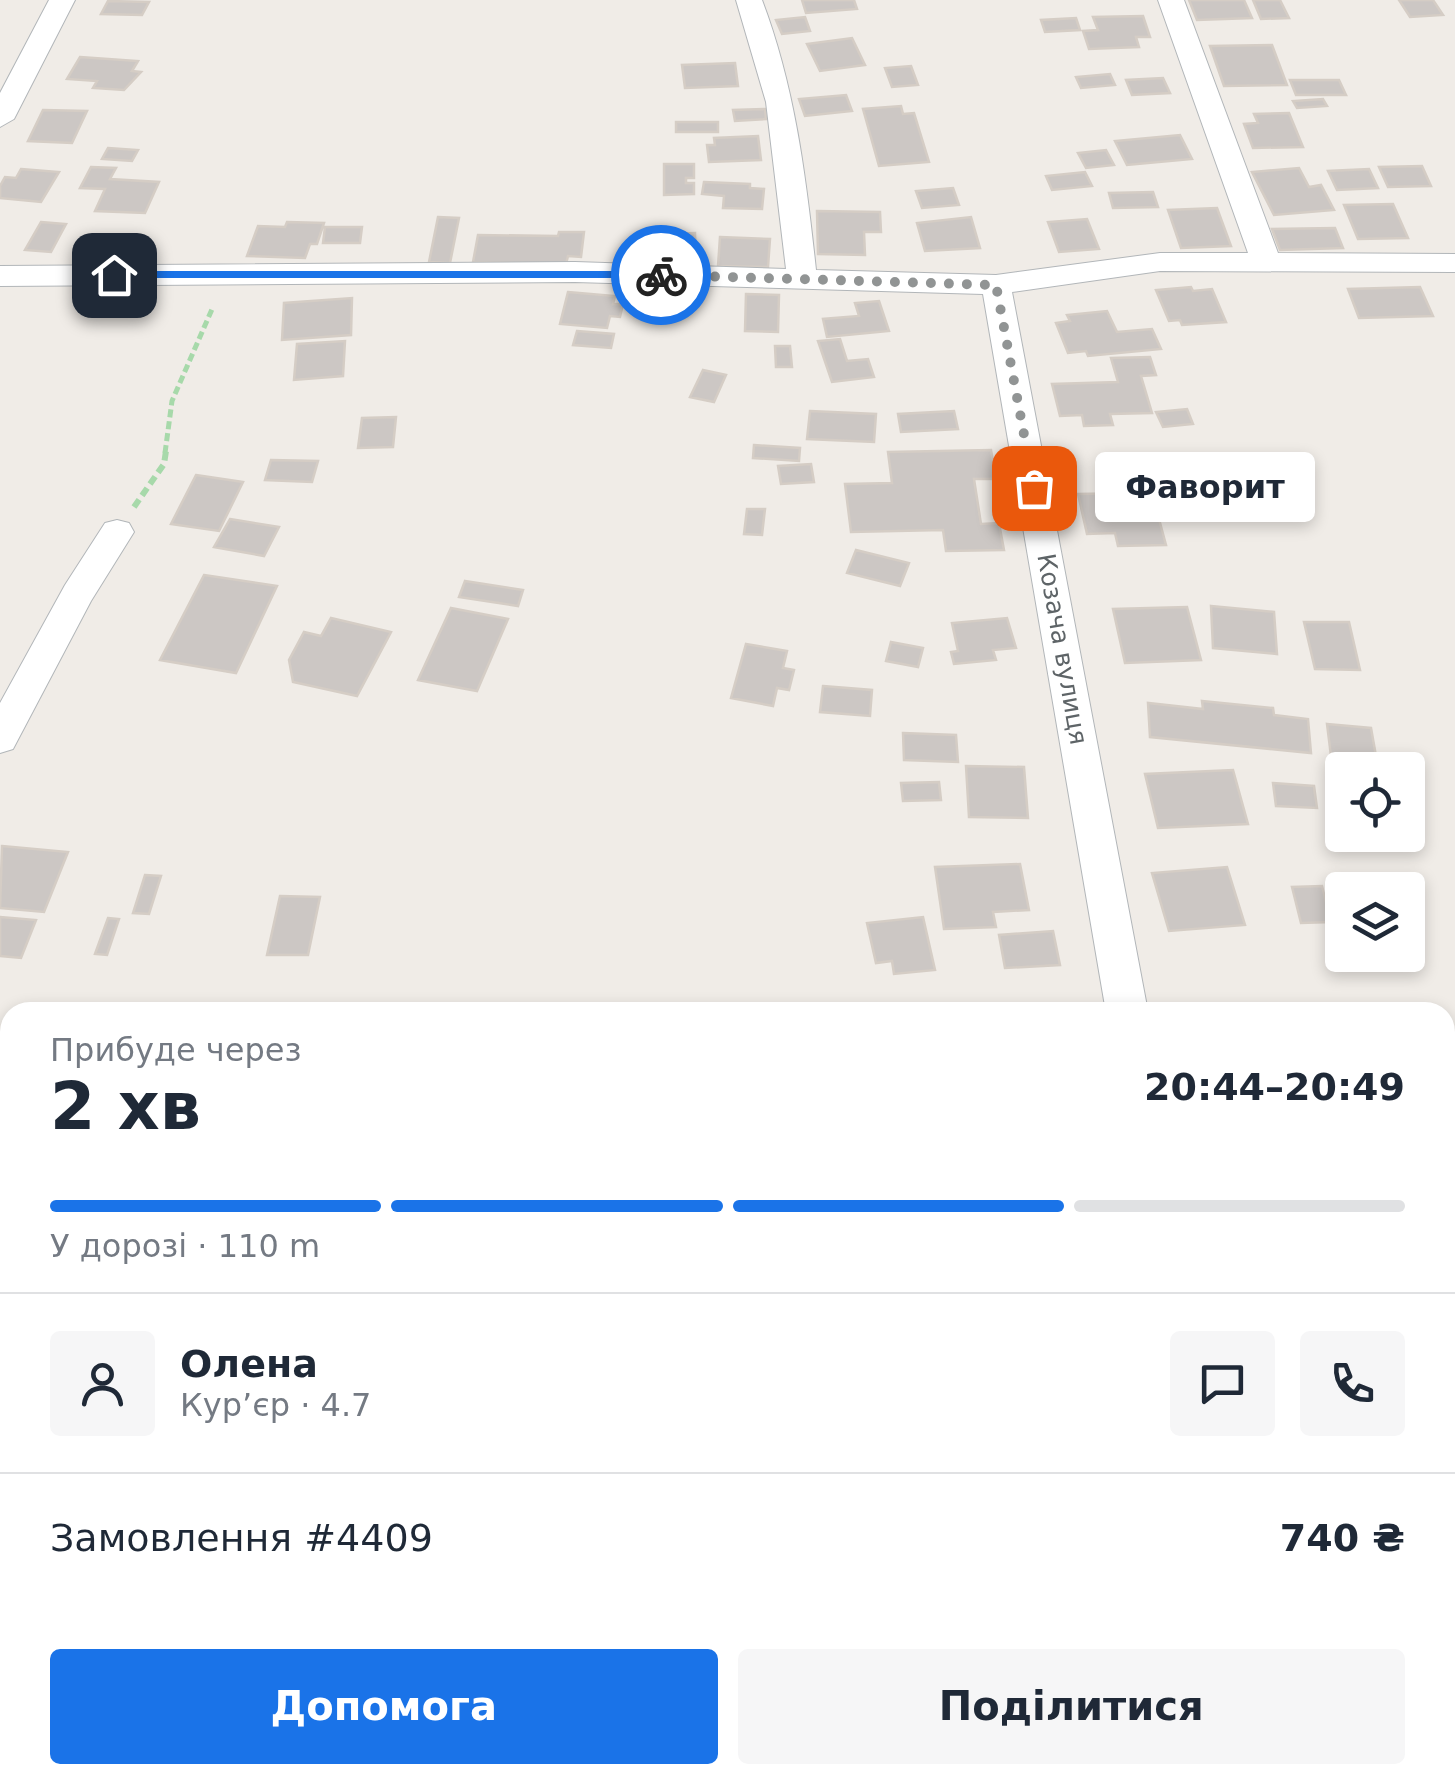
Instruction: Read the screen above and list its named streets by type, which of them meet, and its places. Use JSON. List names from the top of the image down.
{
  "streets": {
    "street": ["Козача вулиця"]
  },
  "places": ["Фаворит"],
  "page": {
    "bubble": "Фаворит",
    "heading": ["2 хв", "Прибуде через", "20:44–20:49"],
    "panel": [
      "Олена",
      "Кур’єр · 4.7",
      "Замовлення #4409",
      "740 ₴"
    ],
    "bar": "У дорозі · 110 m",
    "buttons": ["Допомога", "Поділитися"]
  }
}
